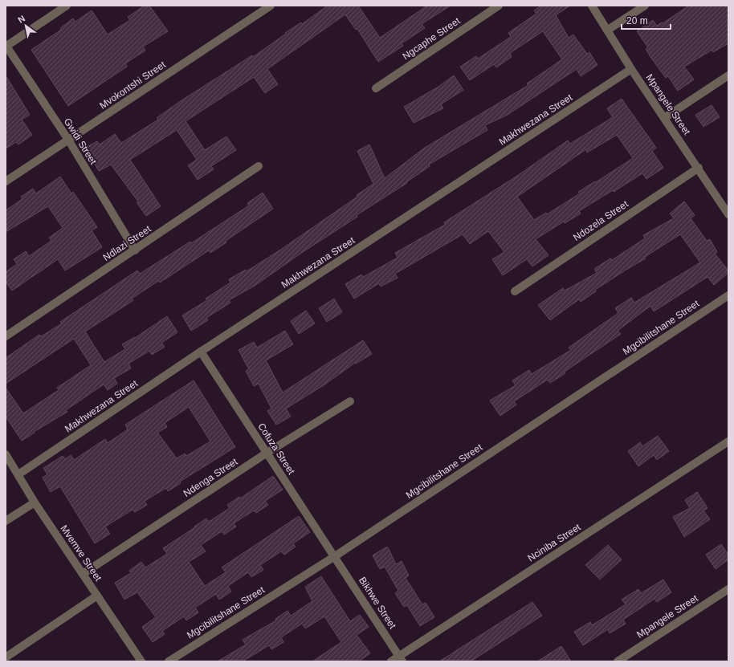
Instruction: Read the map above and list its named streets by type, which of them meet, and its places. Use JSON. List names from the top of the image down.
{
  "streets": {
    "street": [
      "Ngcaphe Street",
      "Mvokontshi Street",
      "Mpangele Street",
      "Makhwezana Street",
      "Gwidi Street",
      "Ndozela Street",
      "Ndlazi Street",
      "Mgcibilitshane Street",
      "Cofuza Street",
      "Ndenga Street",
      "Nciniba Street",
      "Mvemve Street",
      "Bikhwe Street"
    ]
  },
  "crossings": [
    ["Mvokontshi Street", "Gwidi Street"],
    ["Mpangele Street", "Makhwezana Street"],
    ["Mpangele Street", "Ndozela Street"],
    ["Makhwezana Street", "Cofuza Street"],
    ["Makhwezana Street", "Mvemve Street"],
    ["Gwidi Street", "Ndlazi Street"],
    ["Mgcibilitshane Street", "Cofuza Street"],
    ["Mgcibilitshane Street", "Bikhwe Street"],
    ["Cofuza Street", "Ndenga Street"],
    ["Cofuza Street", "Bikhwe Street"],
    ["Ndenga Street", "Mvemve Street"],
    ["Nciniba Street", "Bikhwe Street"]
  ],
  "scale_bar": "20 m",
  "north": "top left"
}
